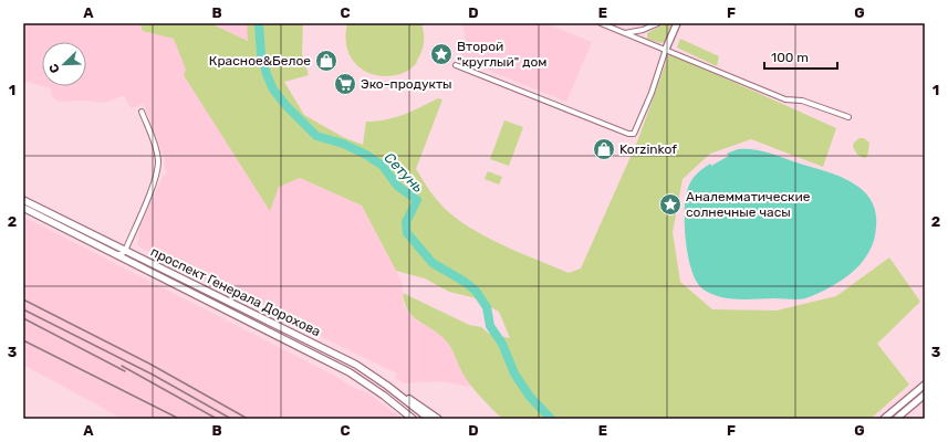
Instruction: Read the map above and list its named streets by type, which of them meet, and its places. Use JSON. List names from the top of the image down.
{
  "streets": {
    "main road": ["проспект Генерала Дорохова"]
  },
  "water": ["Сетунь"],
  "places": {
    "place": ["Второй \"круглый\" дом", "Аналемматические солнечные часы"],
    "shop": ["Красное&Белое", "Korzinkof"],
    "supermarket": ["Эко-продукты"]
  },
  "scale_bar": "100 m",
  "north": "bottom left",
  "grid": {
    "columns": [
      "A",
      "B",
      "C",
      "D",
      "E",
      "F",
      "G"
    ],
    "rows": ["1", "2", "3"]
  }
}
